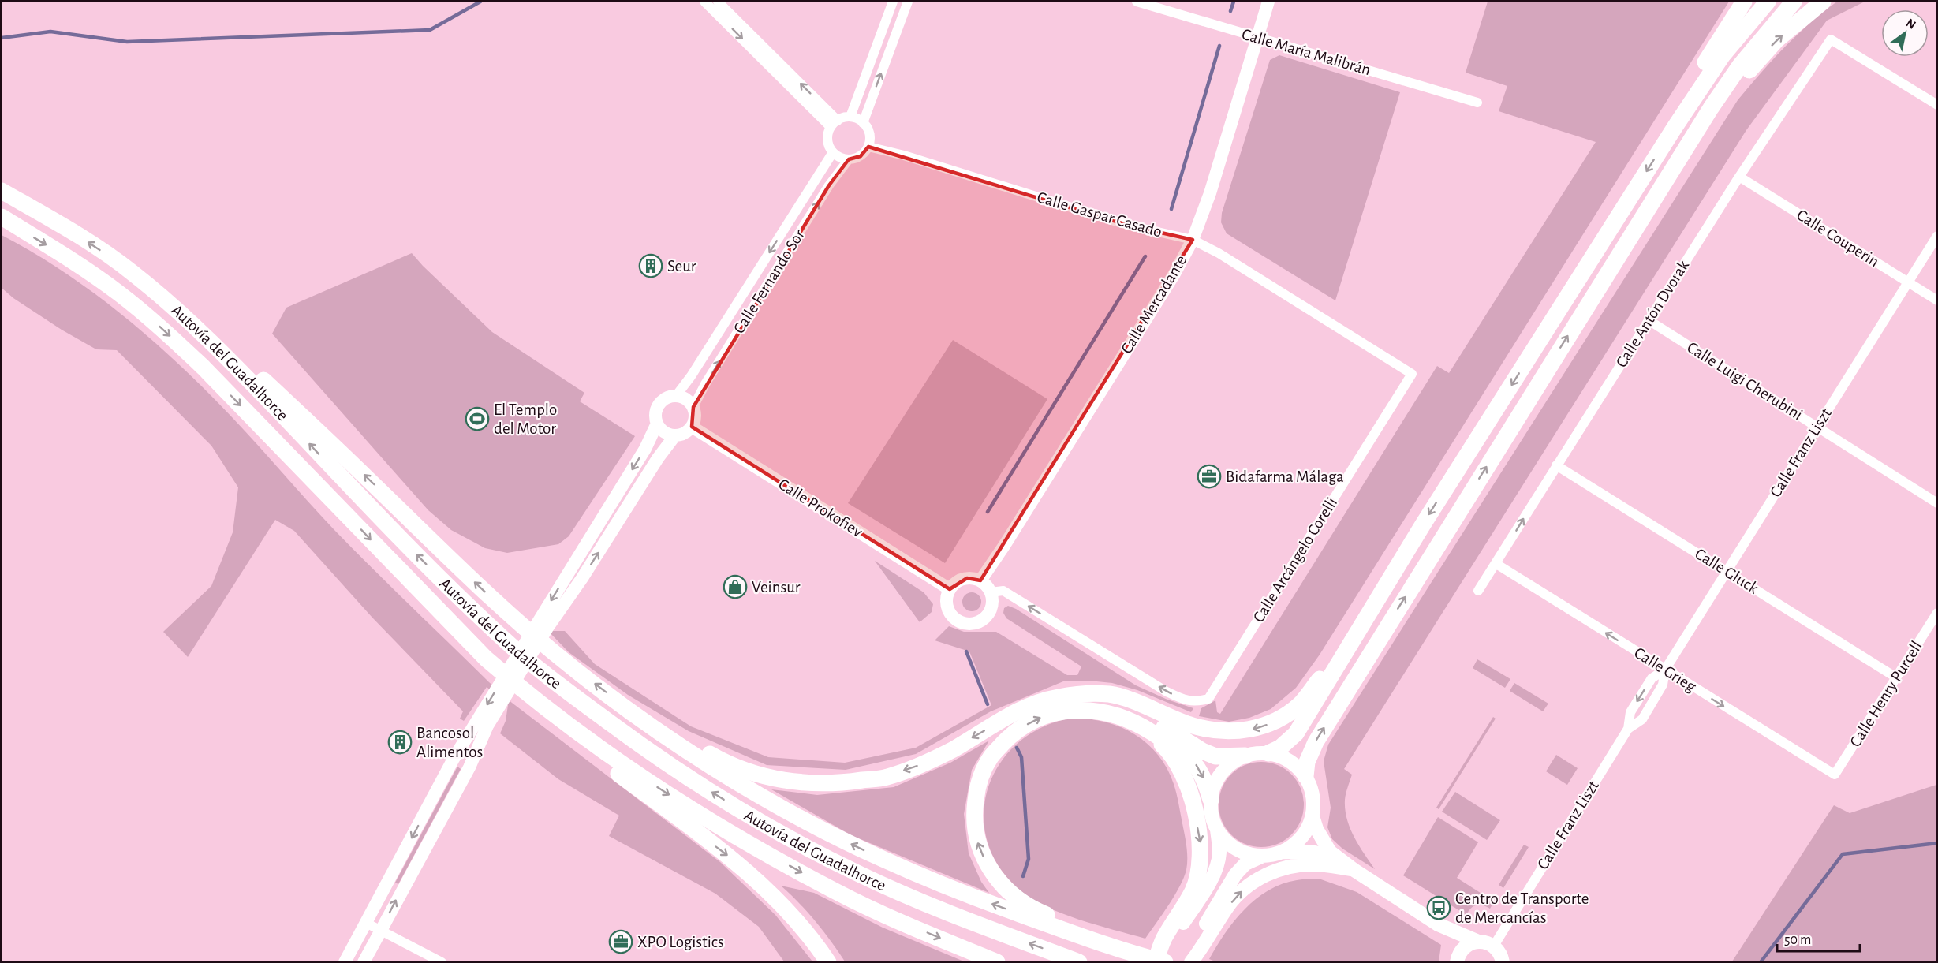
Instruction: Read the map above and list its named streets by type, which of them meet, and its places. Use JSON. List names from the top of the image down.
{
  "streets": {
    "highway": ["Autovía del Guadalhorce"],
    "street": [
      "Calle María Malibrán",
      "Calle Gaspar Casado",
      "Calle Couperin",
      "Calle Fernando Sor",
      "Calle Mercadante",
      "Calle Antón Dvorak",
      "Calle Luigi Cherubini",
      "Calle Franz Liszt",
      "Calle Prokofiev",
      "Calle Arcángelo Corelli",
      "Calle Gluck",
      "Calle Grieg",
      "Calle Henry Purcell"
    ]
  },
  "crossings": [
    ["Calle María Malibrán", "Calle Mercadante"],
    ["Calle Gaspar Casado", "Calle Fernando Sor"],
    ["Calle Gaspar Casado", "Calle Mercadante"],
    ["Calle Gaspar Casado", "Calle Arcángelo Corelli"],
    ["Calle Couperin", "Calle Antón Dvorak"],
    ["Calle Couperin", "Calle Franz Liszt"],
    ["Calle Fernando Sor", "Calle Prokofiev"],
    ["Calle Mercadante", "Calle Prokofiev"],
    ["Calle Mercadante", "Calle Arcángelo Corelli"],
    ["Calle Antón Dvorak", "Calle Luigi Cherubini"],
    ["Calle Antón Dvorak", "Calle Gluck"],
    ["Calle Antón Dvorak", "Calle Grieg"],
    ["Calle Luigi Cherubini", "Calle Franz Liszt"],
    ["Calle Franz Liszt", "Calle Gluck"],
    ["Calle Franz Liszt", "Calle Grieg"],
    ["Calle Prokofiev", "Calle Arcángelo Corelli"],
    ["Calle Gluck", "Calle Henry Purcell"],
    ["Calle Grieg", "Calle Henry Purcell"]
  ],
  "places": {
    "building": ["Seur", "Bancosol Alimentos"],
    "sports": ["El Templo del Motor"],
    "office": ["Bidafarma Málaga", "XPO Logistics"],
    "shop": ["Veinsur"],
    "bus stop": ["Centro de Transporte de Mercancías"]
  },
  "scale_bar": "50 m",
  "north": "top right"
}
